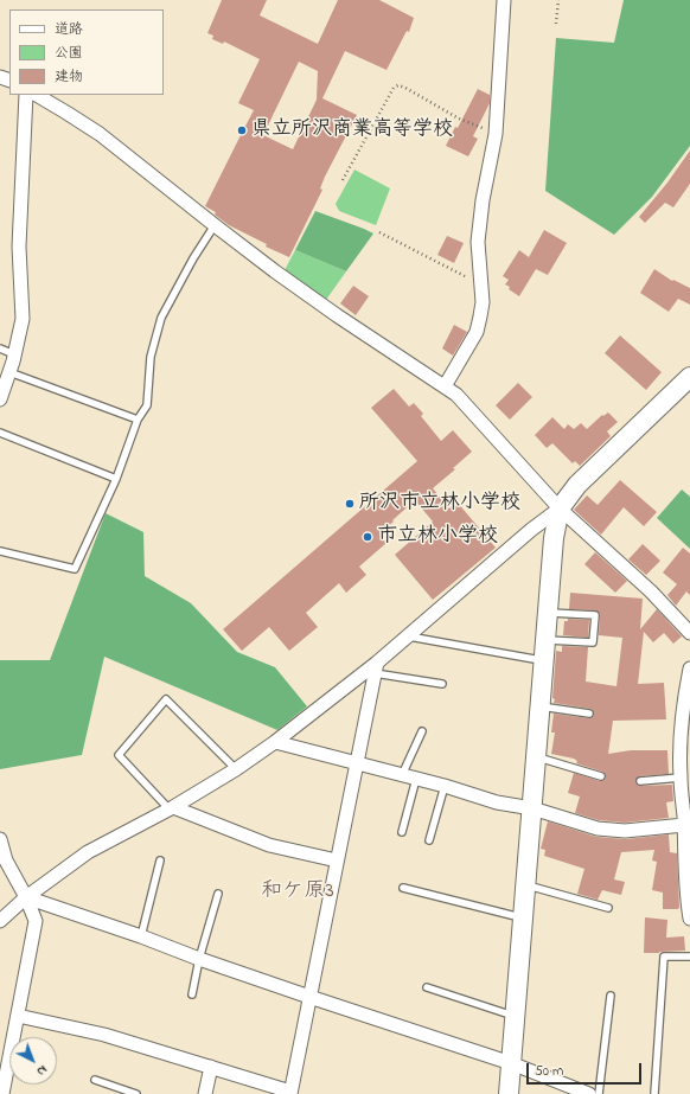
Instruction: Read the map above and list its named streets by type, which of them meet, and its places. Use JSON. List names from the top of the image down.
{
  "districts": ["和ケ原3"],
  "places": ["県立所沢商業高等学校", "所沢市立林小学校", "市立林小学校"],
  "legend": ["道路", "公園", "建物"],
  "scale_bar": "50 m",
  "north": "bottom right"
}
